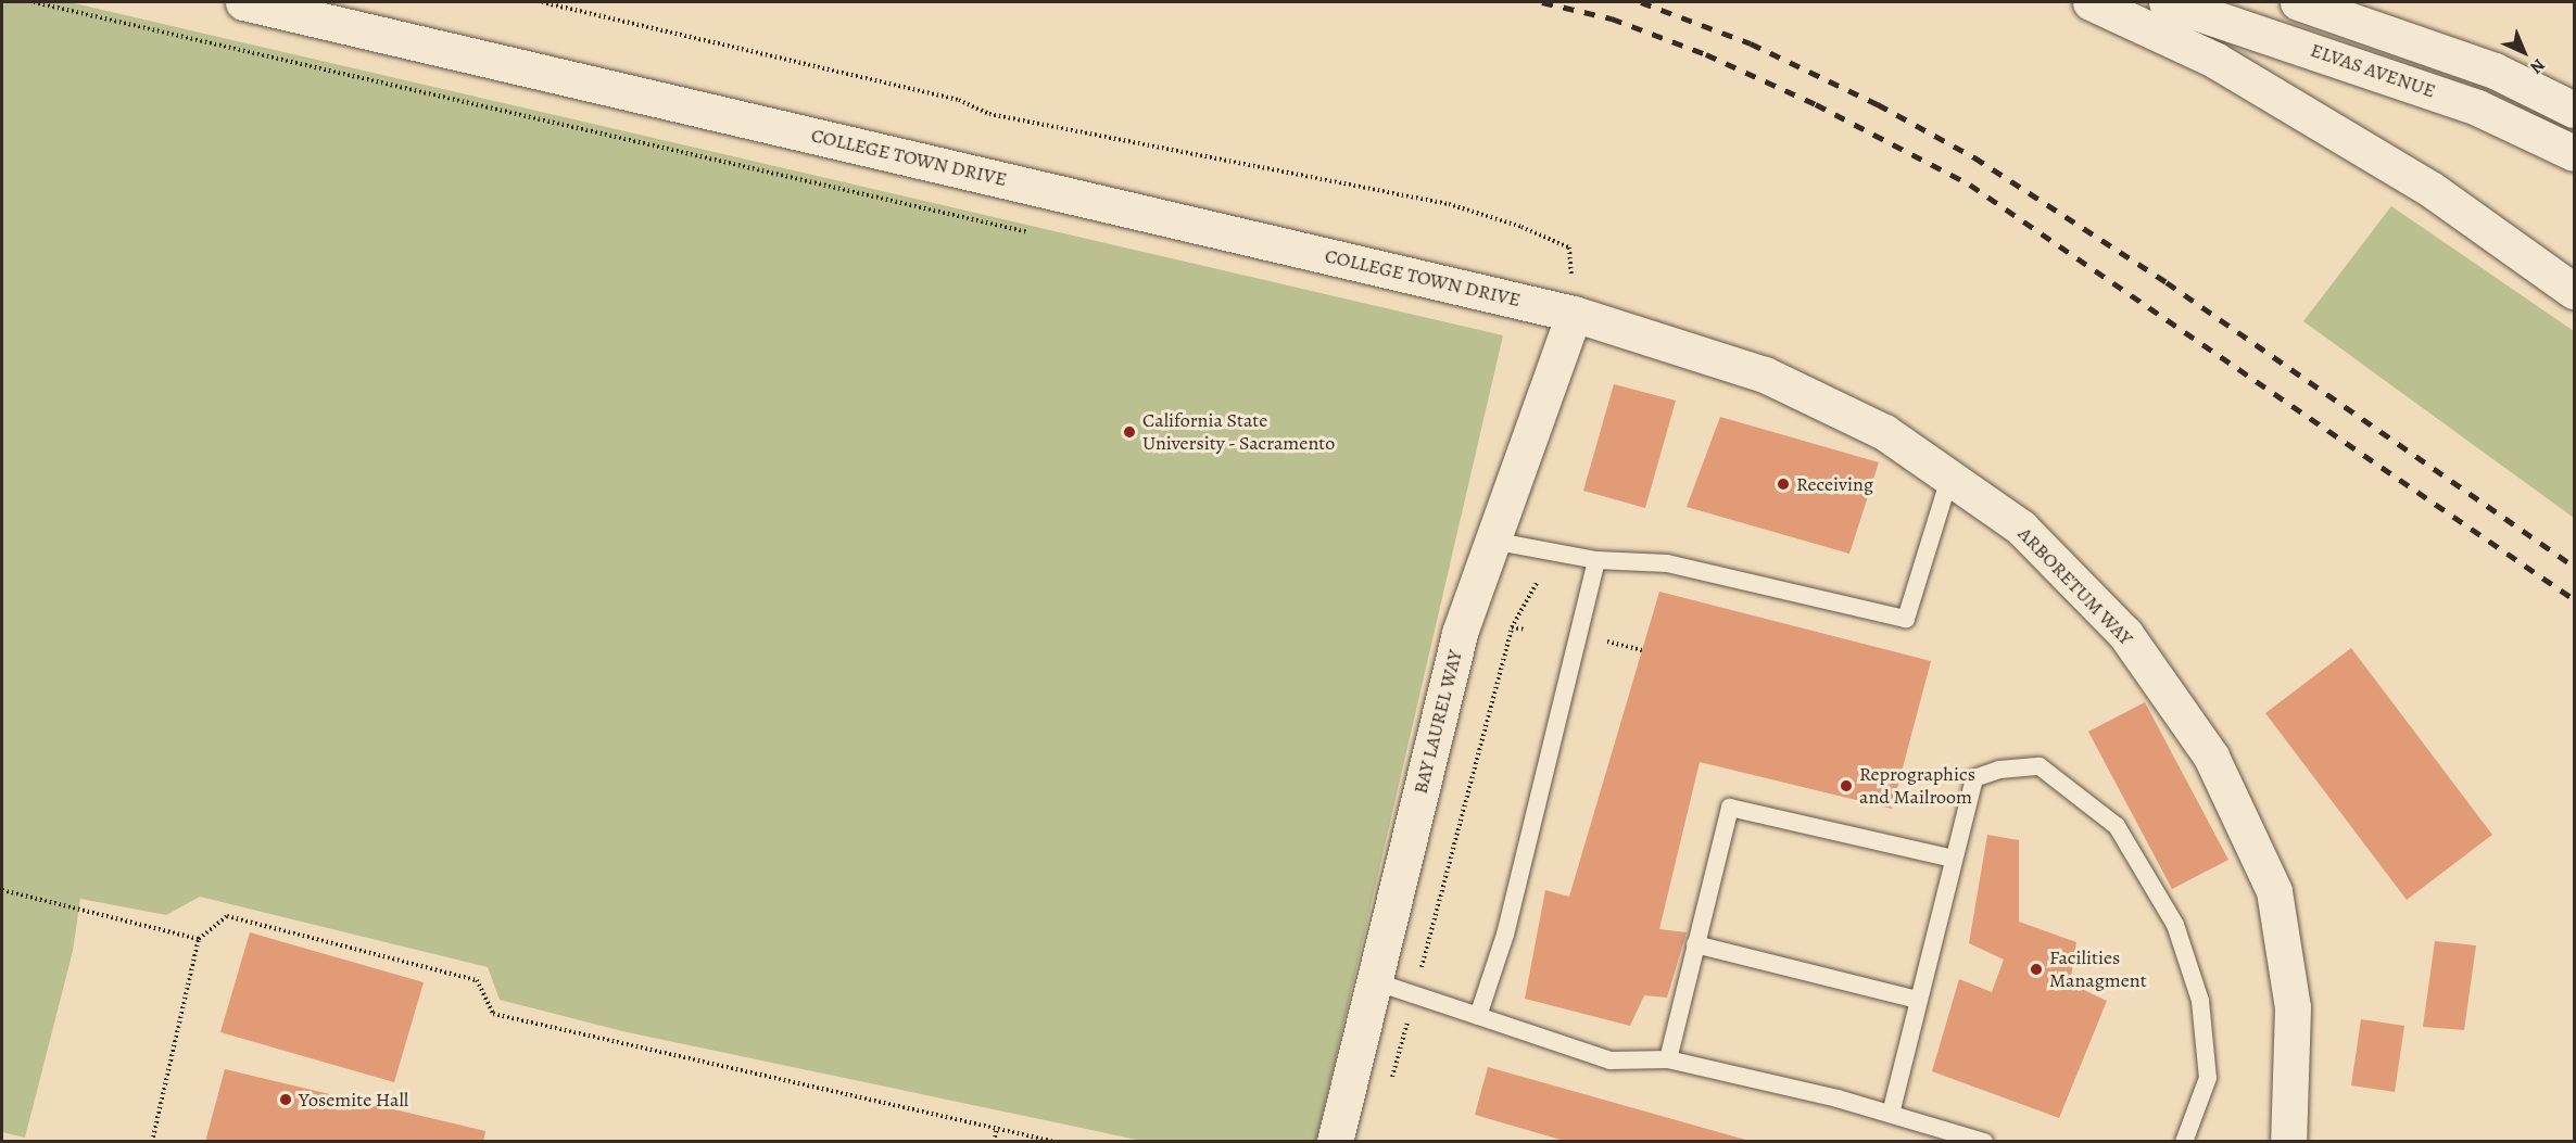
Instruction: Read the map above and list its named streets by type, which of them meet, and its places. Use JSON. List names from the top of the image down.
{
  "streets": {
    "street": [
      "ELVAS AVENUE",
      "COLLEGE TOWN DRIVE",
      "ARBORETUM WAY",
      "BAY LAUREL WAY"
    ]
  },
  "crossings": [
    ["COLLEGE TOWN DRIVE", "ARBORETUM WAY"],
    ["COLLEGE TOWN DRIVE", "BAY LAUREL WAY"],
    ["ARBORETUM WAY", "BAY LAUREL WAY"]
  ],
  "places": [
    "California State University - Sacramento",
    "Receiving",
    "Reprographics and Mailroom",
    "Facilities Managment",
    "Yosemite Hall"
  ],
  "north": "bottom right"
}
